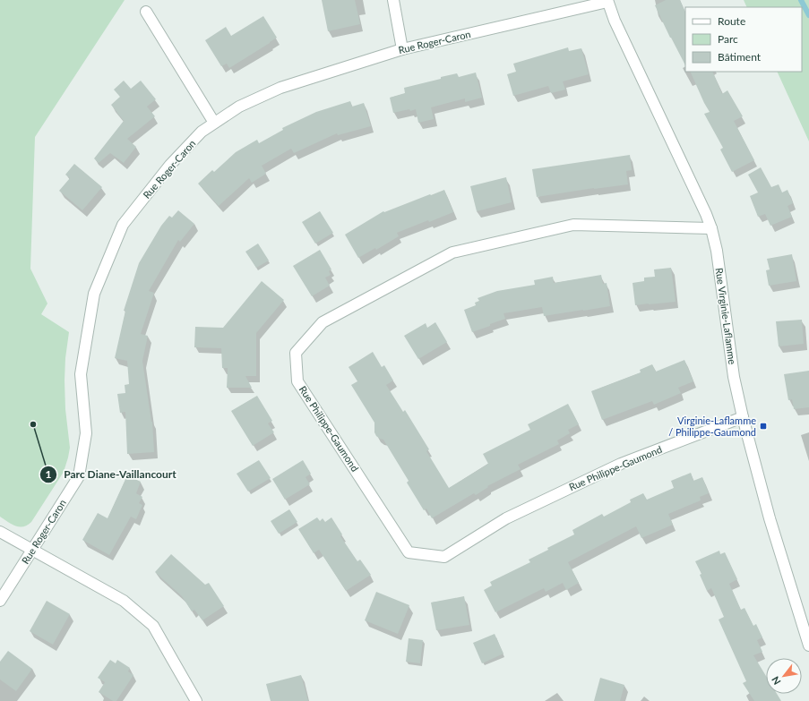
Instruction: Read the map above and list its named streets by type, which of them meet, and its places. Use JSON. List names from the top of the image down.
{
  "streets": {
    "street": ["Rue Roger-Caron", "Rue Virginie-Laflamme", "Rue Philippe-Gaumond"]
  },
  "crossings": [
    ["Rue Roger-Caron", "Rue Virginie-Laflamme"],
    ["Rue Virginie-Laflamme", "Rue Philippe-Gaumond"]
  ],
  "places": {
    "other": ["Parc Diane-Vaillancourt"],
    "transit": ["Virginie-Laflamme / Philippe-Gaumond"]
  },
  "legend": ["Route", "Parc", "Bâtiment"],
  "north": "bottom left"
}
